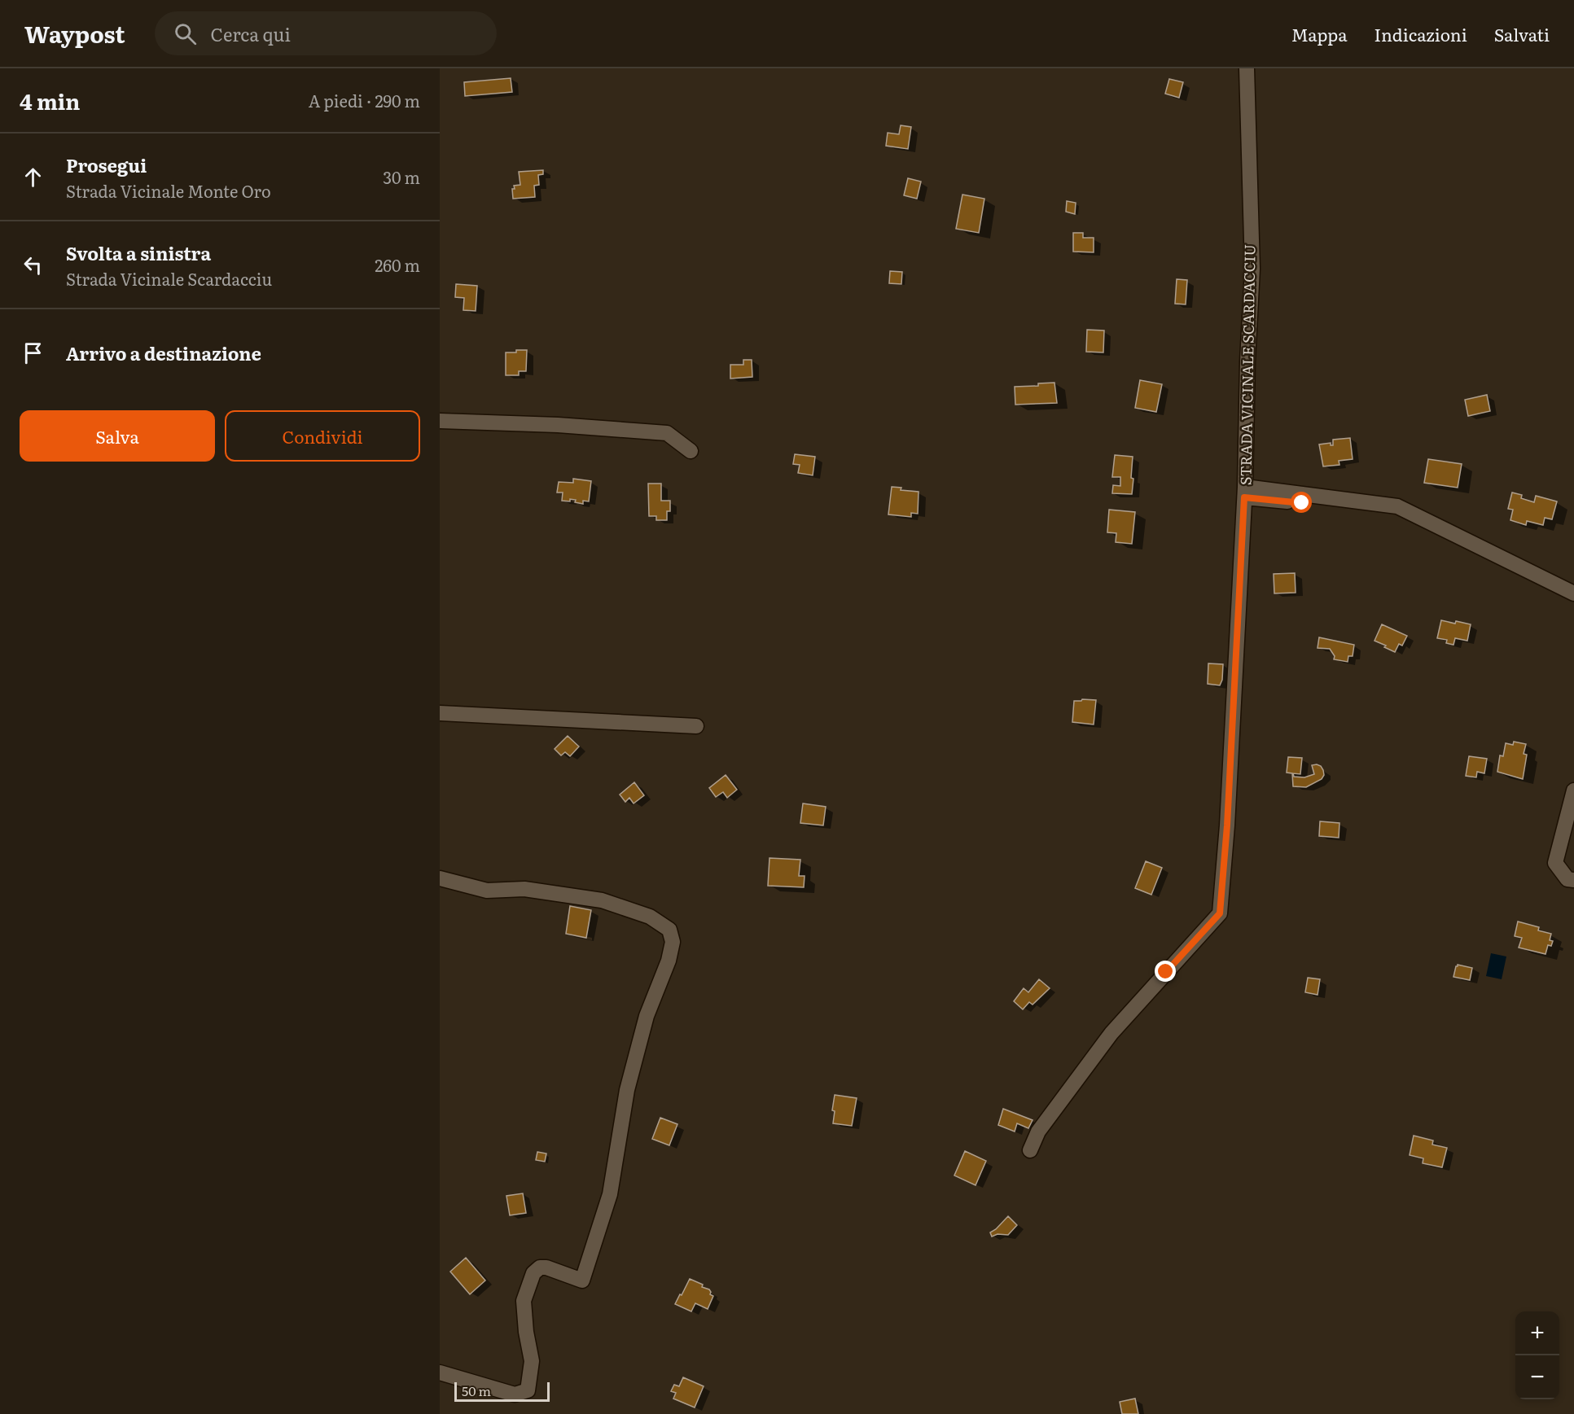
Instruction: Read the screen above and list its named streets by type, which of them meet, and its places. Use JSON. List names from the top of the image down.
{
  "streets": {
    "street": ["STRADA VICINALE SCARDACCIU"]
  },
  "scale_bar": "50 m",
  "page": {
    "header": "Waypost",
    "search": "Cerca qui",
    "nav": ["Mappa", "Indicazioni", "Salvati"],
    "heading": ["4 min", "A piedi · 290 m"],
    "list": [
      ["Prosegui", "Strada Vicinale Monte Oro", "30 m"],
      ["Svolta a sinistra", "Strada Vicinale Scardacciu", "260 m"],
      "Arrivo a destinazione"
    ],
    "buttons": ["Salva", "Condividi"],
    "map_buttons": ["+", "−"],
    "scale": "50 m"
  }
}
